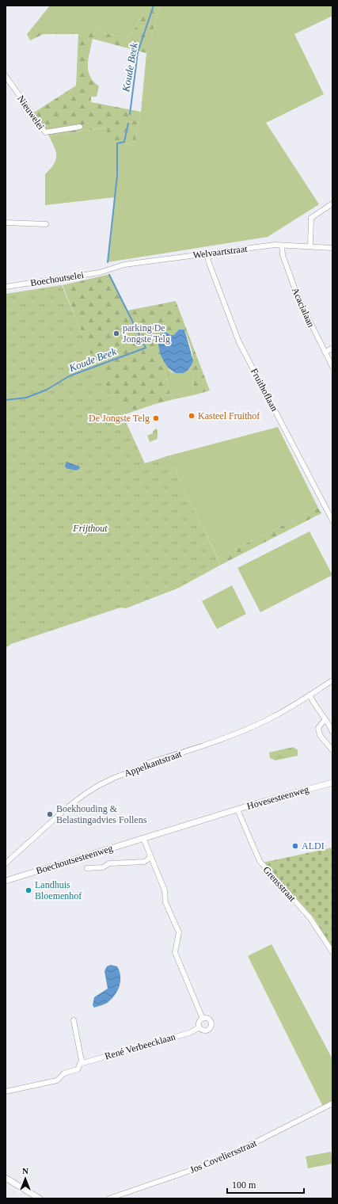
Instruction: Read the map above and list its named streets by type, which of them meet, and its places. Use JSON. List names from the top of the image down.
{
  "streets": {
    "street": [
      "Nieuwelei",
      "Welvaartstraat",
      "Boechoutselei",
      "Acacialaan",
      "Fruithoflaan",
      "Appelkantstraat",
      "Hovesesteenweg",
      "Boechoutsesteenweg",
      "Grensstraat",
      "René Verbeecklaan",
      "Jos Coveliersstraat"
    ]
  },
  "crossings": [
    ["Welvaartstraat", "Boechoutselei"],
    ["Welvaartstraat", "Acacialaan"],
    ["Welvaartstraat", "Fruithoflaan"],
    ["Hovesesteenweg", "Boechoutsesteenweg"],
    ["Hovesesteenweg", "Grensstraat"]
  ],
  "water": ["Koude Beek"],
  "parks": ["Frijthout"],
  "places": [
    "parking De Jongste Telg",
    "Kasteel Fruithof",
    "De Jongste Telg",
    "Boekhouding & Belastingadvies Follens",
    "ALDI",
    "Landhuis Bloemenhof"
  ],
  "scale_bar": "100 m",
  "north": "top"
}
